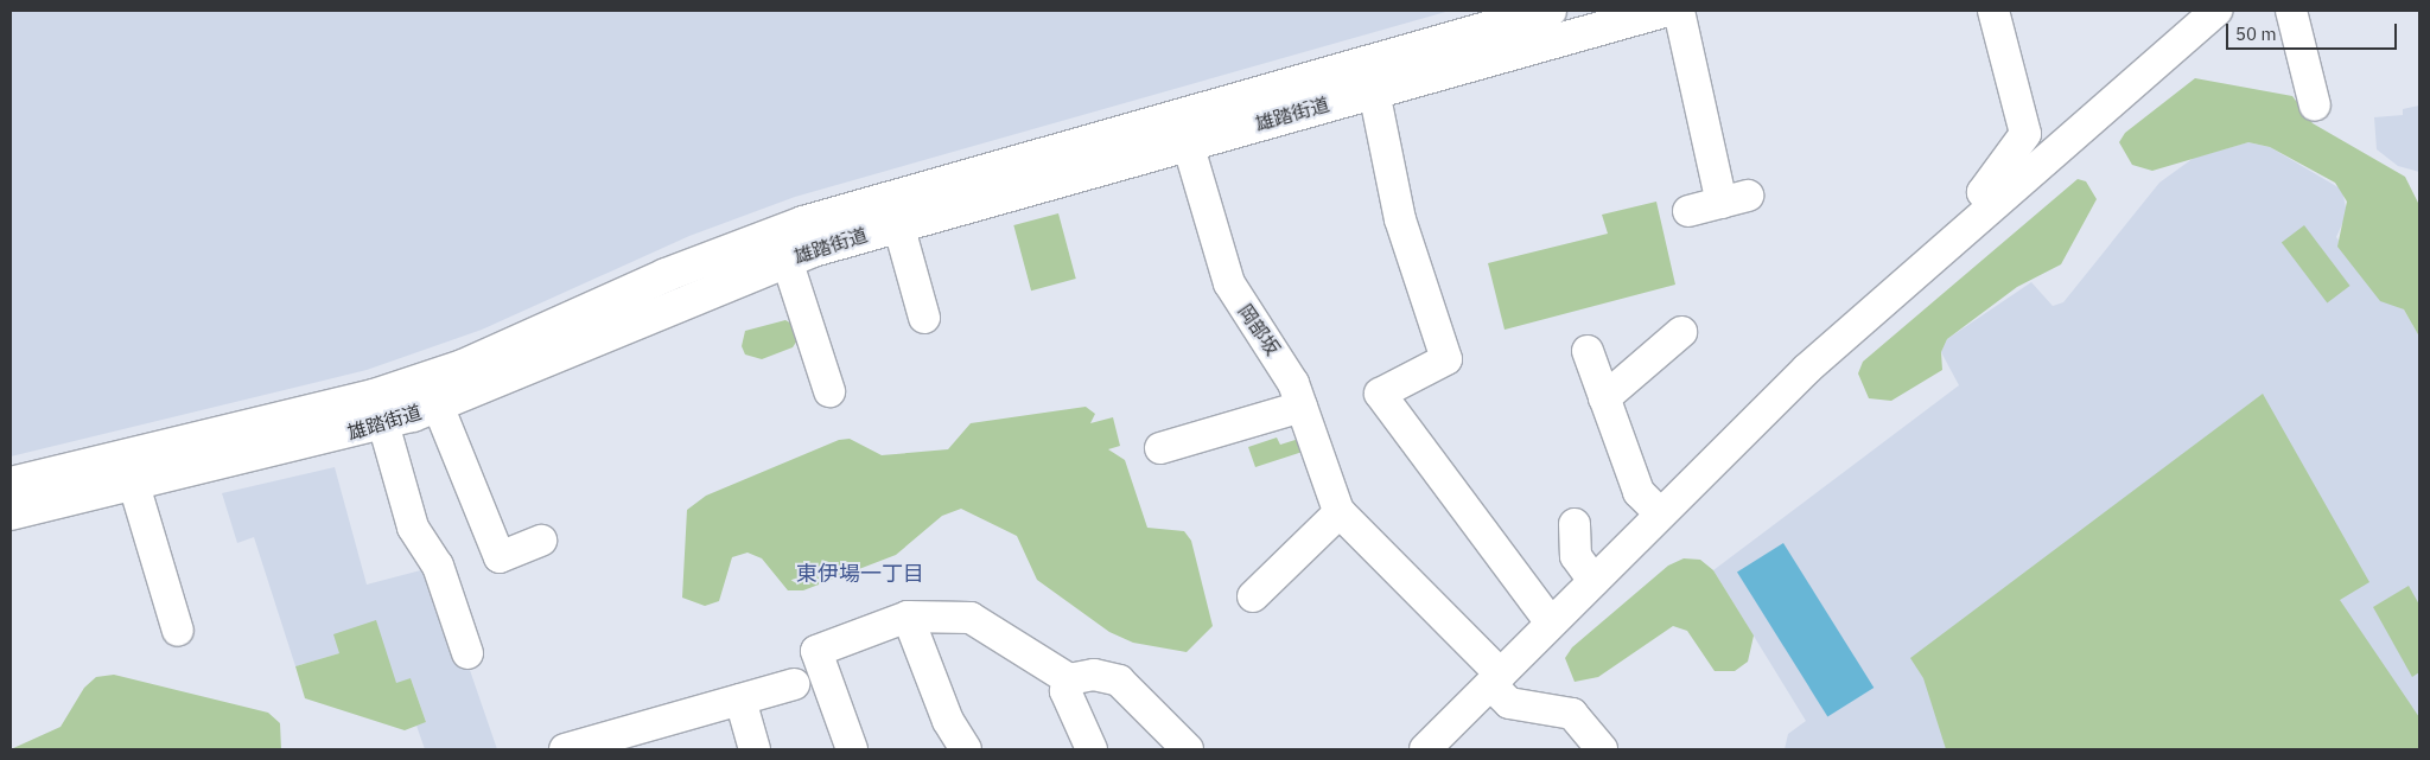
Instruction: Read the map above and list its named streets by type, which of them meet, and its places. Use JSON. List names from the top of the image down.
{
  "streets": {
    "main road": ["雄踏街道"],
    "street": ["岡部坂"]
  },
  "crossings": [
    ["雄踏街道", "岡部坂"]
  ],
  "districts": ["東伊場一丁目"],
  "scale_bar": "50 m"
}
